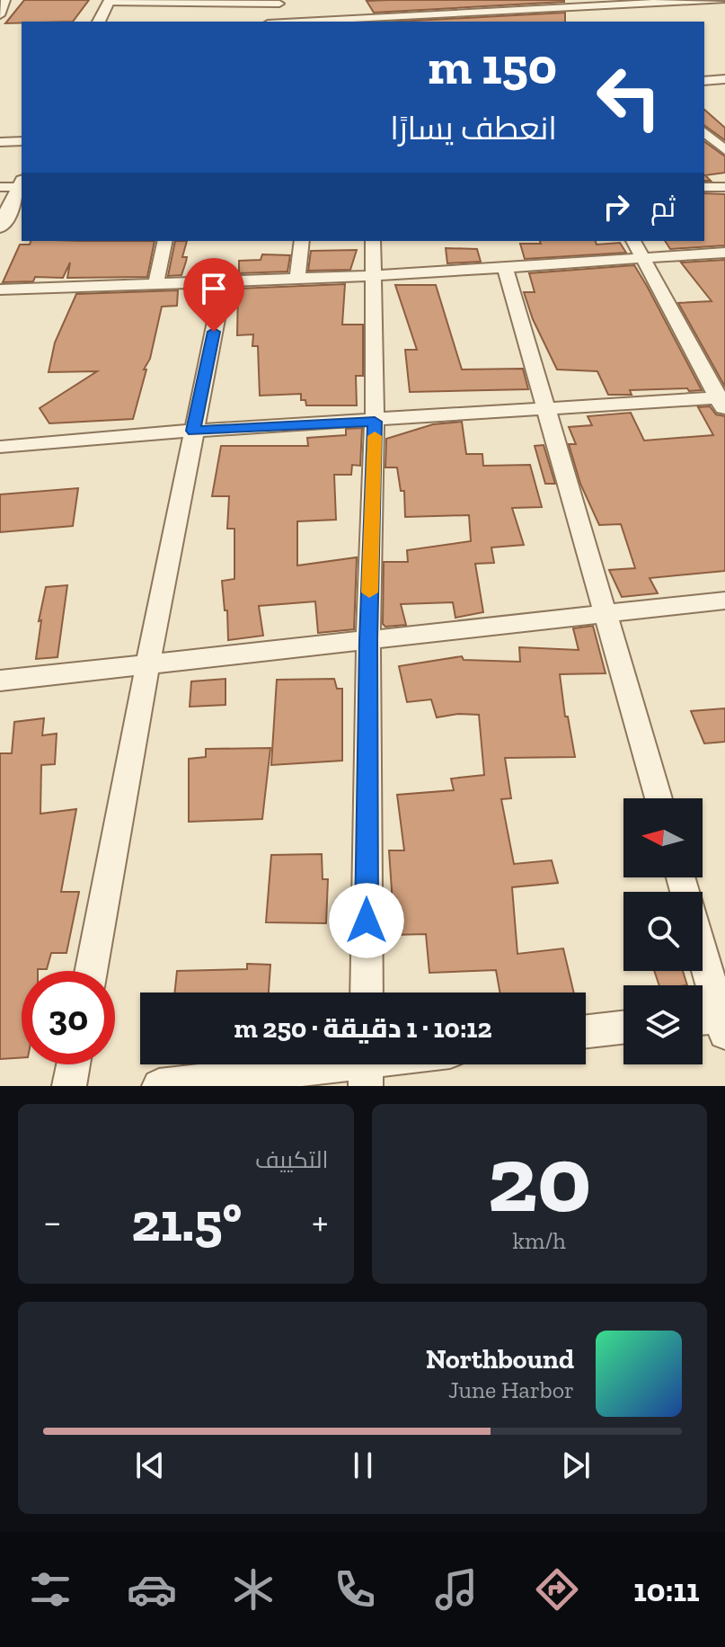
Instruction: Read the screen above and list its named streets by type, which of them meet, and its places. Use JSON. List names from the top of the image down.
{
  "north": "left",
  "page": {
    "turn": ["150 m", "انعطف يسارًا"],
    "then": "ثم",
    "limit": "30",
    "trip": "10:12 · 1 دقيقة · 250 m",
    "tile": [
      ["20", "km/h"],
      "التكييف"
    ],
    "heat": ["−", "21.5°", "+"],
    "song": ["Northbound", "June Harbor"],
    "tabs": "10:11"
  }
}
